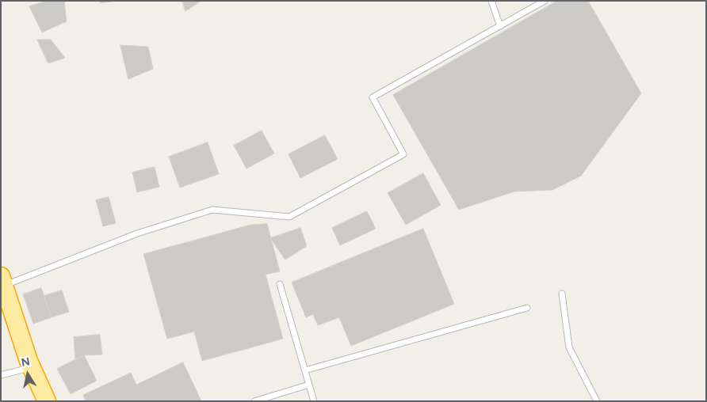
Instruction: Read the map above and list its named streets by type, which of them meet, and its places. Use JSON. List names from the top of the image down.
{
  "north": "top"
}
